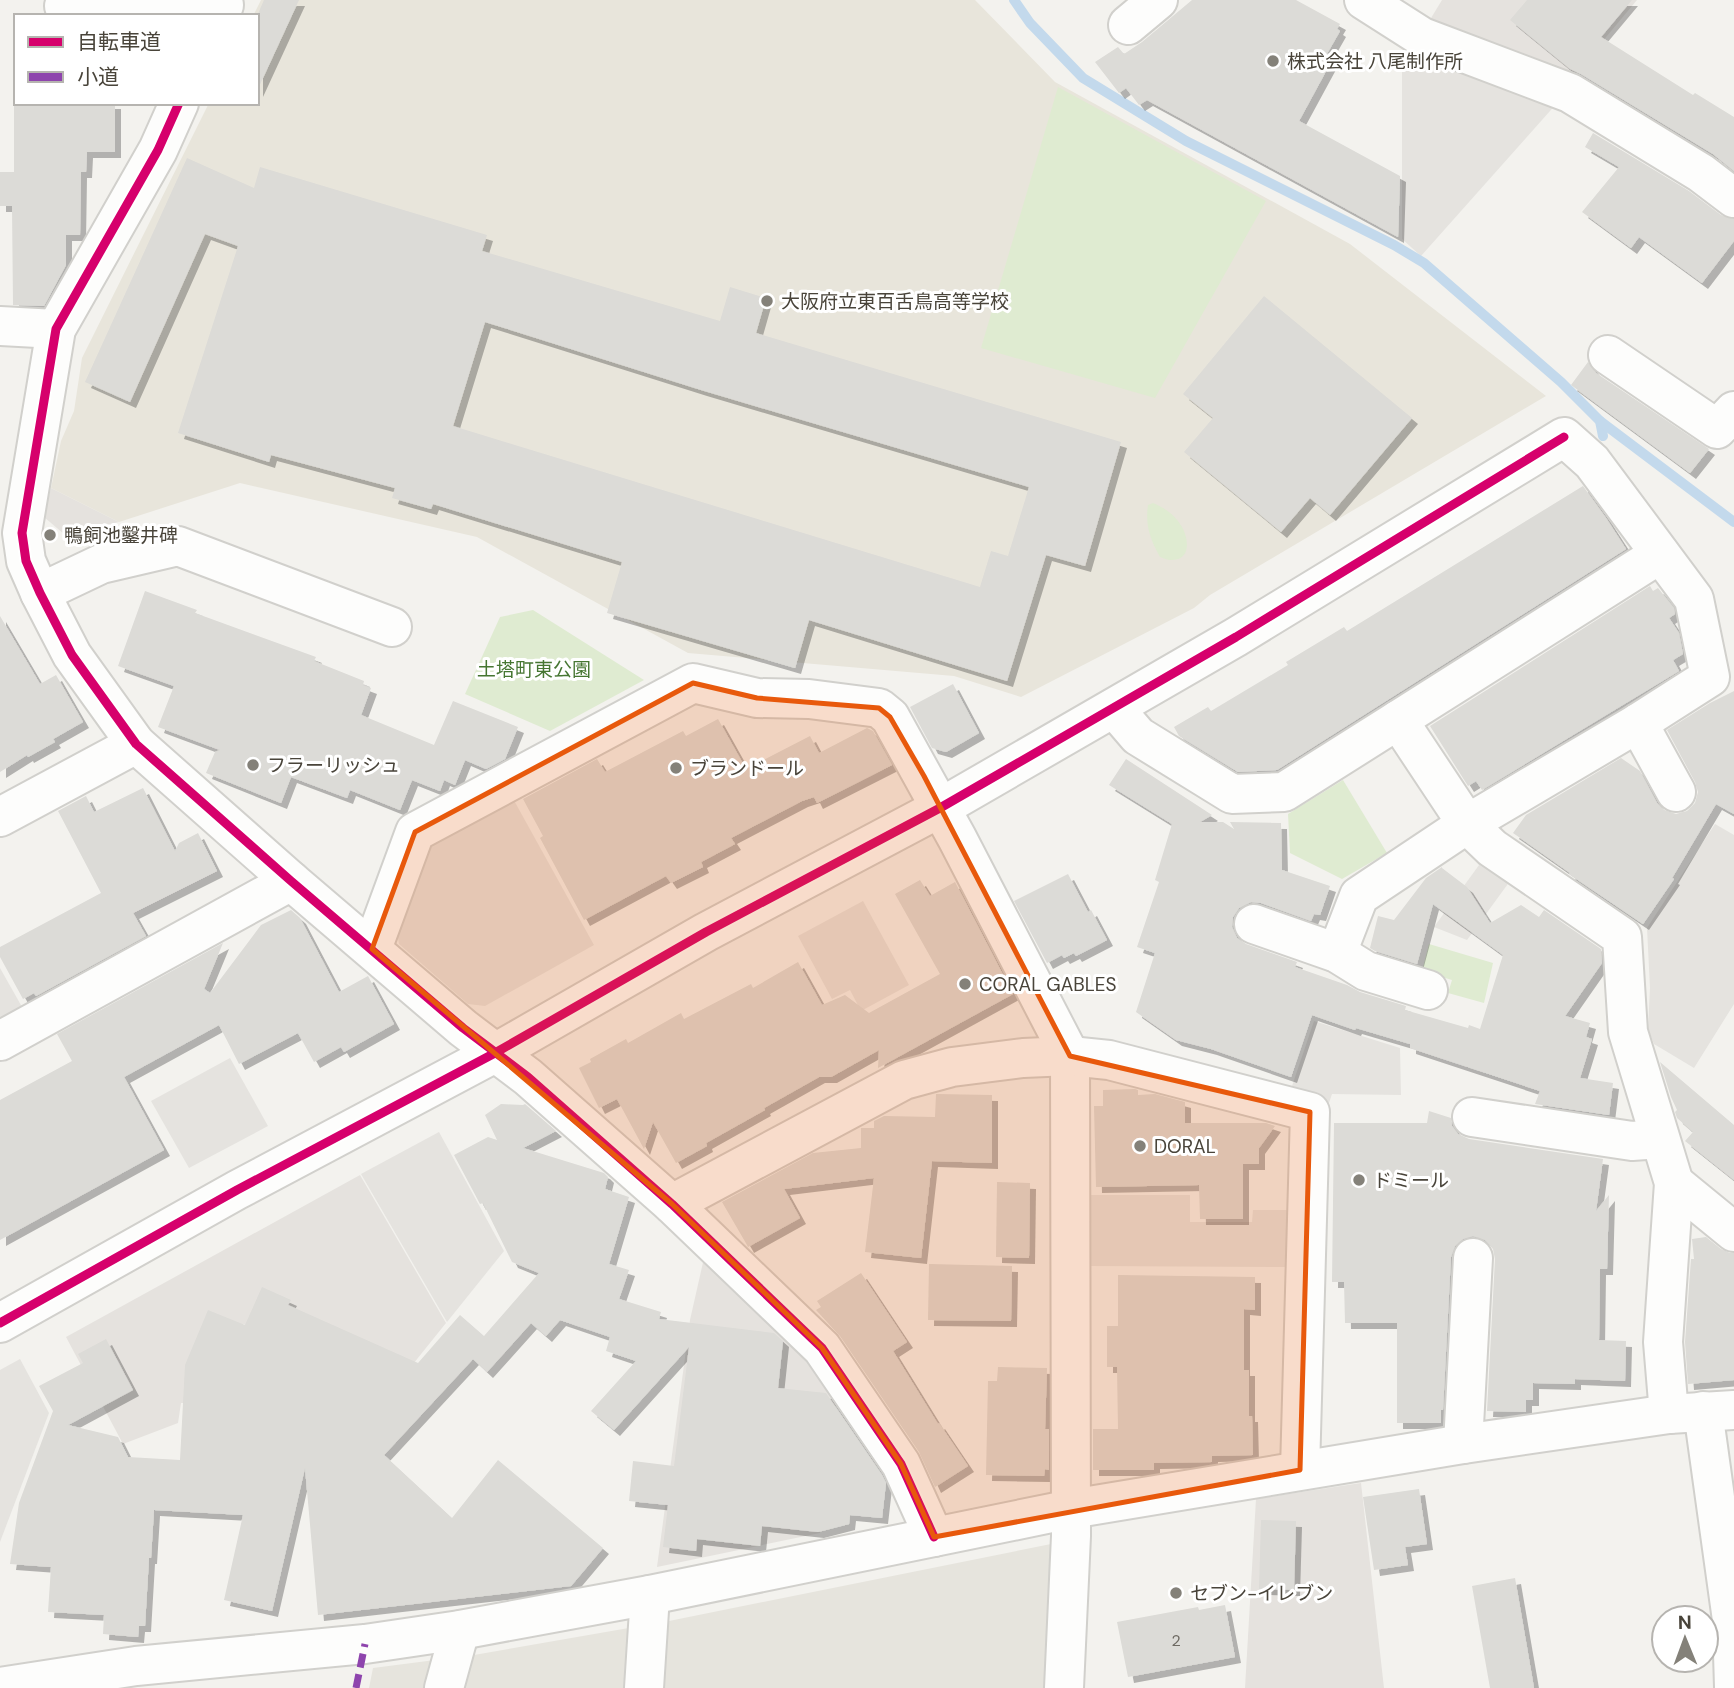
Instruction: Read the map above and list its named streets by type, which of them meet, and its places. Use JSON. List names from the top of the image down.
{
  "parks": ["土塔町東公園"],
  "places": [
    "株式会社 八尾制作所",
    "大阪府立東百舌鳥高等学校",
    "鴨飼池鑿井碑",
    "フラーリッシュ",
    "ブランドール",
    "CORAL GABLES",
    "DORAL",
    "ドミール",
    "セブン-イレブン"
  ],
  "house_numbers": ["2"],
  "legend": ["自転車道", "小道"],
  "north": "top"
}
